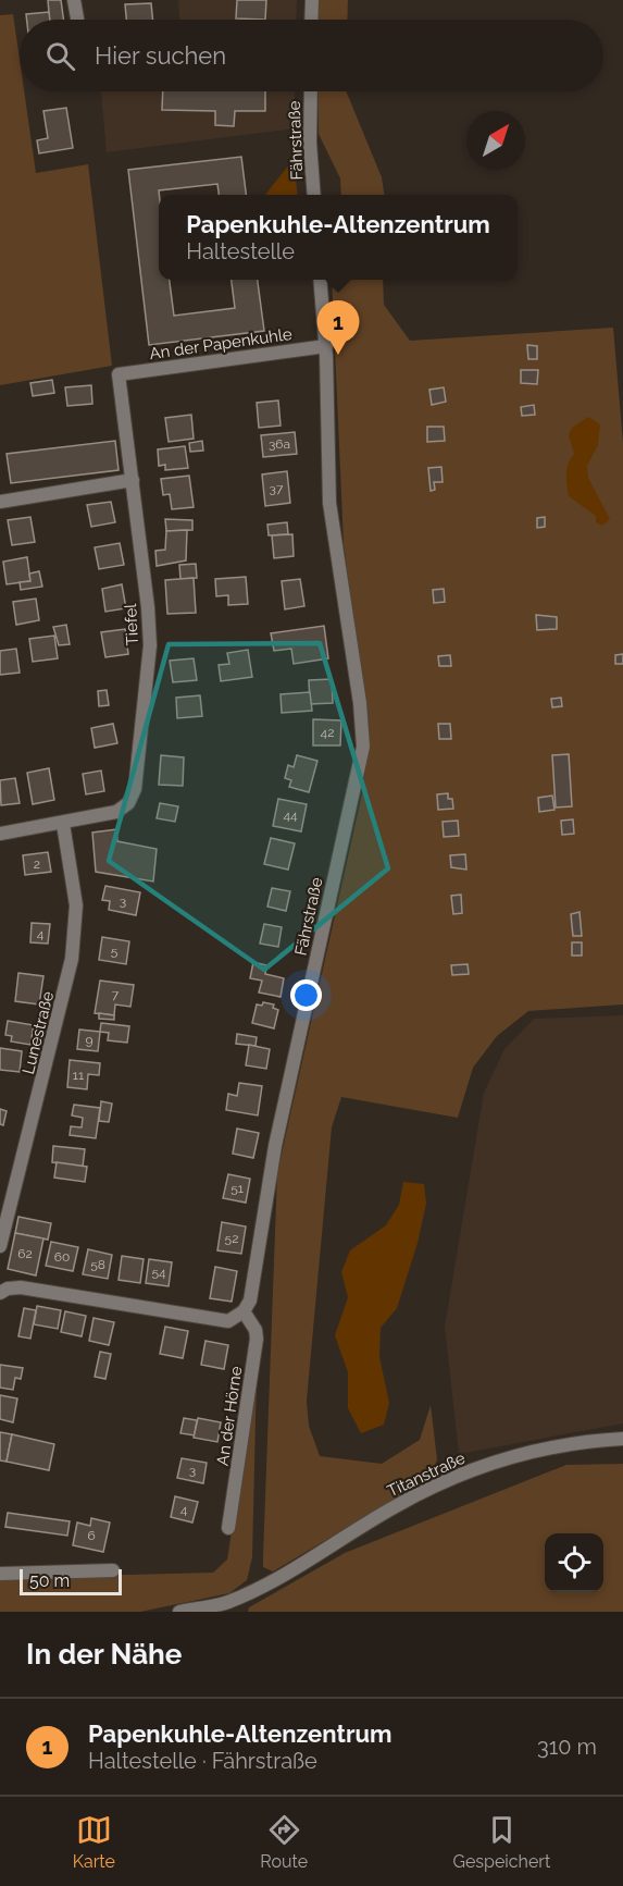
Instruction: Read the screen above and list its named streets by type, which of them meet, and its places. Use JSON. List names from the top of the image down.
{
  "streets": {
    "street": [
      "Fährstraße",
      "An der Papenkuhle",
      "Tiefel",
      "Lunestraße",
      "An der Hörne",
      "Titanstraße"
    ]
  },
  "crossings": [
    ["Fährstraße", "An der Papenkuhle"],
    ["Fährstraße", "An der Hörne"],
    ["An der Papenkuhle", "Tiefel"],
    ["Tiefel", "Lunestraße"]
  ],
  "house_numbers": [
    "36a",
    "37",
    "42",
    "44",
    "2",
    "3",
    "4",
    "5",
    "7",
    "9",
    "11",
    "51",
    "52",
    "62",
    "60",
    "58",
    "54",
    "3",
    "4",
    "6"
  ],
  "scale_bar": "50 m",
  "north": "top right",
  "page": {
    "search": "Hier suchen",
    "popup": ["Papenkuhle-Altenzentrum", "Haltestelle"],
    "pins": "1",
    "scale": "50 m",
    "heading": "In der Nähe",
    "list": [
      {
        "mark": "1",
        "name": "Papenkuhle-Altenzentrum",
        "note": "Haltestelle · Fährstraße",
        "value": "310 m"
      }
    ],
    "nav": ["Karte", "Route", "Gespeichert"]
  }
}
